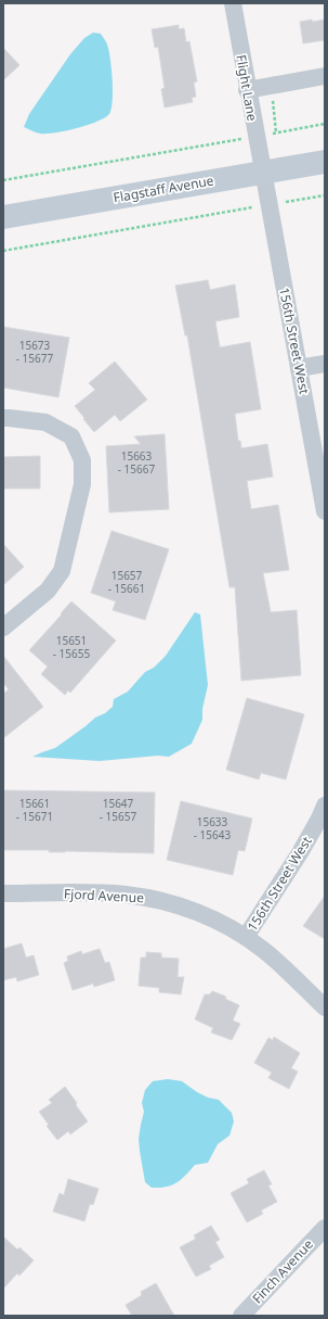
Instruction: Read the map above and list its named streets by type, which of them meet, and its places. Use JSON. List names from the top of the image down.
{
  "streets": {
    "street": [
      "Flight Lane",
      "Flagstaff Avenue",
      "156th Street West",
      "Fjord Avenue",
      "Finch Avenue"
    ]
  },
  "crossings": [
    ["Flight Lane", "Flagstaff Avenue"],
    ["Flight Lane", "156th Street West"],
    ["Flagstaff Avenue", "156th Street West"],
    ["156th Street West", "Fjord Avenue"]
  ],
  "house_numbers": [
    "15673 - 15677",
    "15663 - 15667",
    "15657 - 15661",
    "15651 - 15655",
    "15661 - 15671",
    "15647 - 15657",
    "15633 - 15643"
  ]
}
